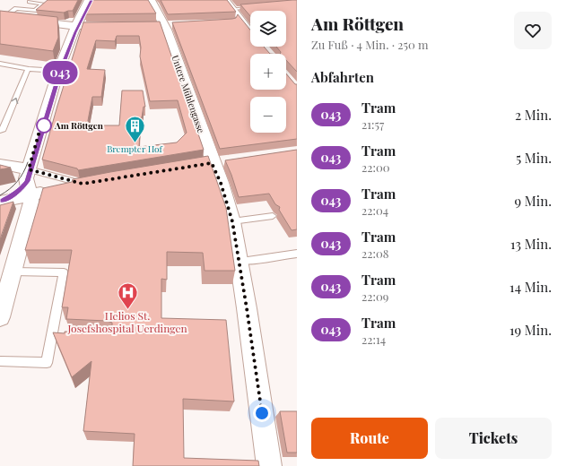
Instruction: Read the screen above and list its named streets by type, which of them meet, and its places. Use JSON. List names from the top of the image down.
{
  "streets": {
    "street": ["Untere Mühlengasse"]
  },
  "places": {
    "other": ["Am Röttgen"],
    "building": ["Brempter Hof"],
    "hospital": ["Helios St. Josefshospital Uerdingen"]
  },
  "lines": ["tram line 043"],
  "page": {
    "on_map": "043",
    "heading": [
      ["Am Röttgen", "Zu Fuß · 4 Min. · 250 m"],
      "Abfahrten"
    ],
    "map_buttons": ["+", "−"],
    "list": [
      {
        "mark": "043",
        "name": "Tram",
        "note": "21:57",
        "value": "2 Min."
      },
      {
        "mark": "043",
        "name": "Tram",
        "note": "22:00",
        "value": "5 Min."
      },
      {
        "mark": "043",
        "name": "Tram",
        "note": "22:04",
        "value": "9 Min."
      },
      {
        "mark": "043",
        "name": "Tram",
        "note": "22:08",
        "value": "13 Min."
      },
      {
        "mark": "043",
        "name": "Tram",
        "note": "22:09",
        "value": "14 Min."
      },
      {
        "mark": "043",
        "name": "Tram",
        "note": "22:14",
        "value": "19 Min."
      }
    ],
    "buttons": ["Route", "Tickets"]
  }
}
